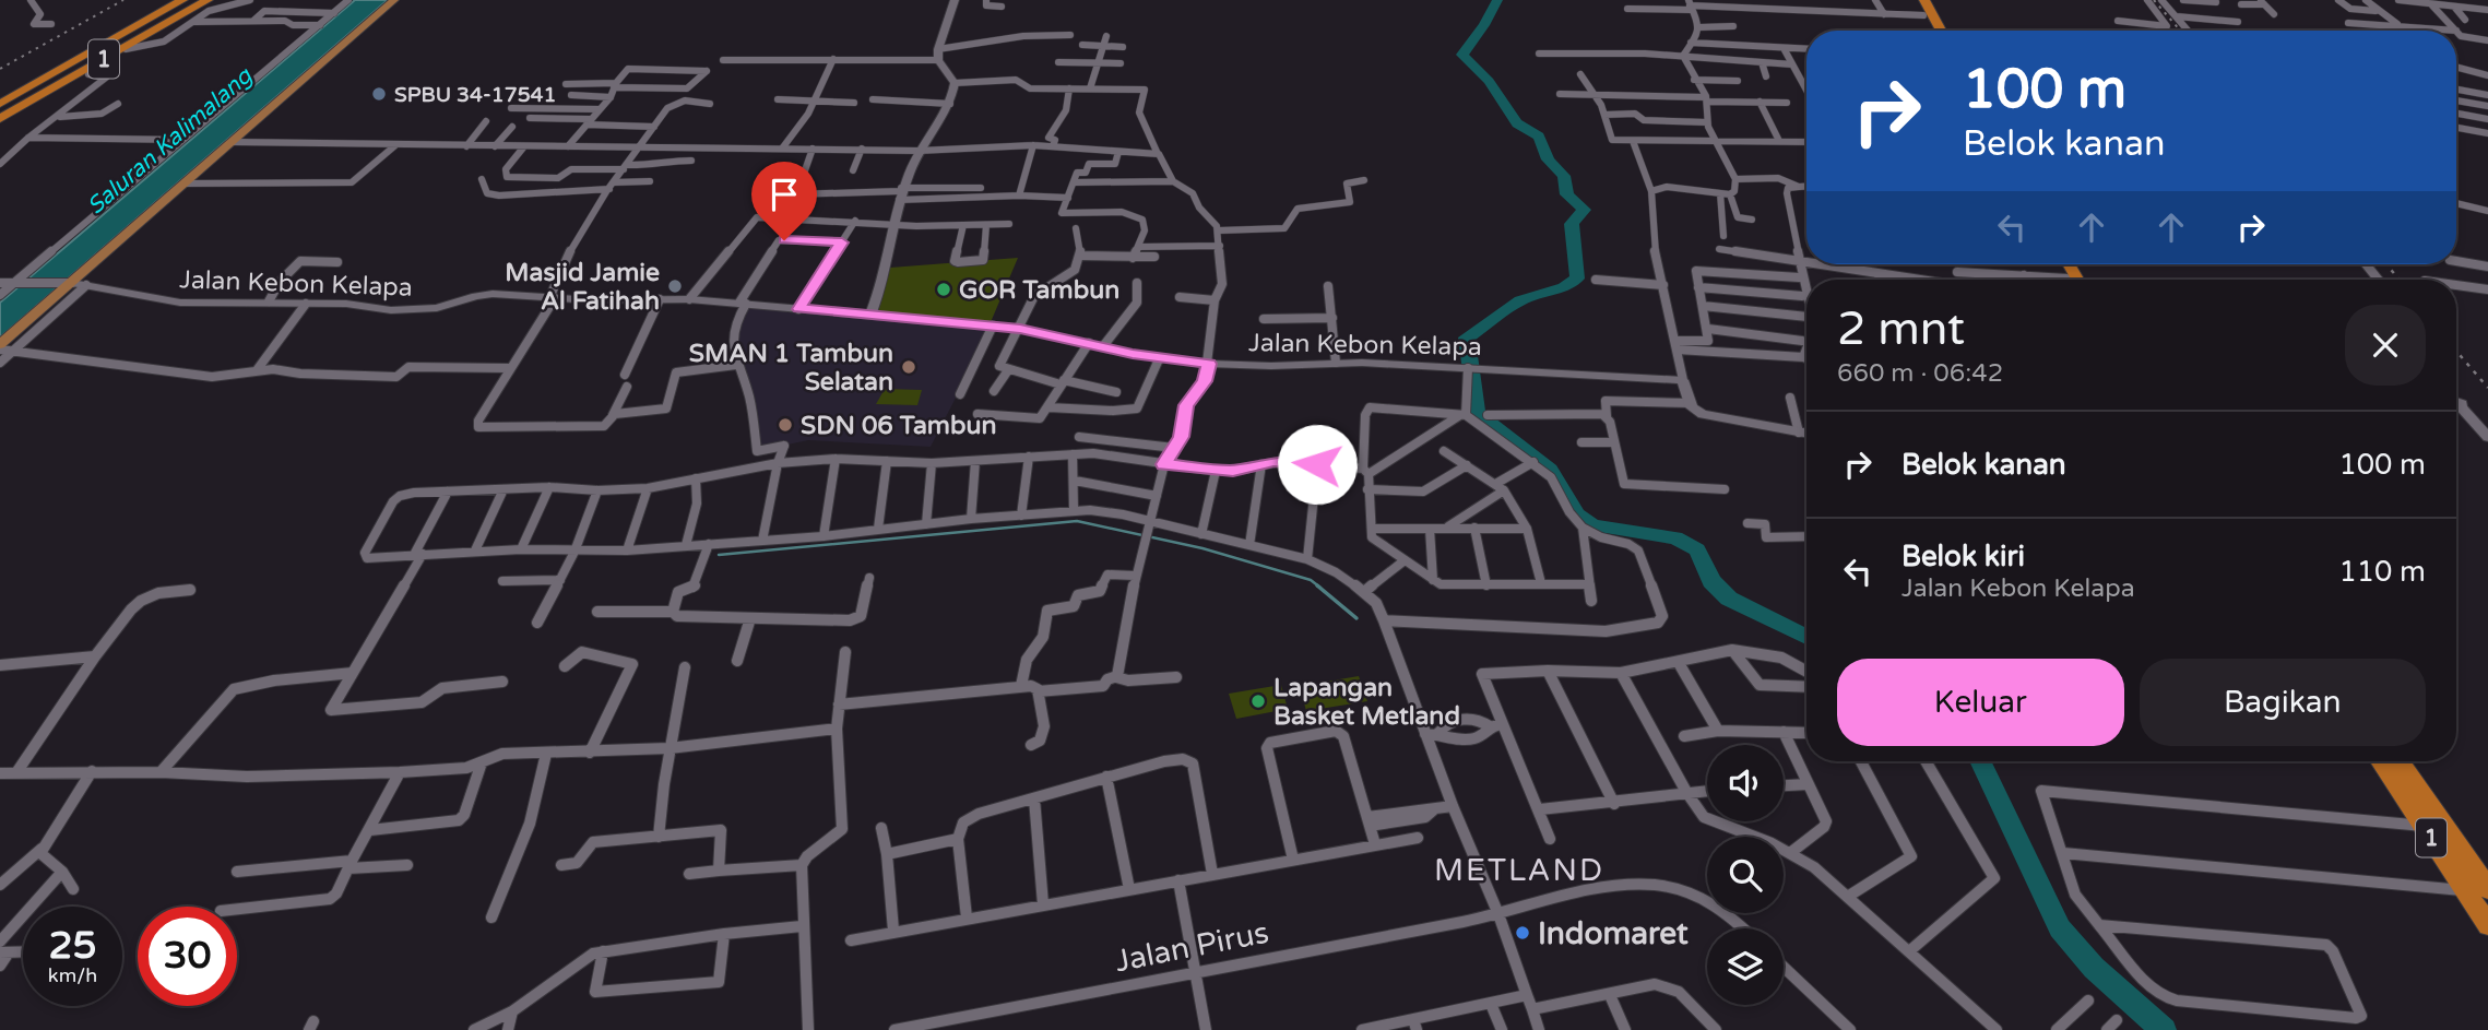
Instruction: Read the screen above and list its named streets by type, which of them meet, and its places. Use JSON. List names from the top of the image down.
{
  "streets": {
    "highway": ["1"],
    "street": ["Jalan Kebon Kelapa", "Jalan Pirus"]
  },
  "districts": ["METLAND"],
  "water": ["Saluran Kalimalang"],
  "places": [
    "SPBU 34-17541",
    "Masjid Jamie Al Fatihah",
    "GOR Tambun",
    "SMAN 1 Tambun Selatan",
    "SDN 06 Tambun",
    "Lapangan Basket Metland",
    "Indomaret"
  ],
  "page": {
    "turn": ["100 m", "Belok kanan"],
    "heading": ["2 mnt", "660 m · 06:42"],
    "list": [
      {
        "name": "Belok kanan",
        "value": "100 m"
      },
      {
        "name": "Belok kiri",
        "note": "Jalan Kebon Kelapa",
        "value": "110 m"
      }
    ],
    "buttons": ["Keluar", "Bagikan"],
    "speed": "25 km/h",
    "limit": "30"
  }
}
